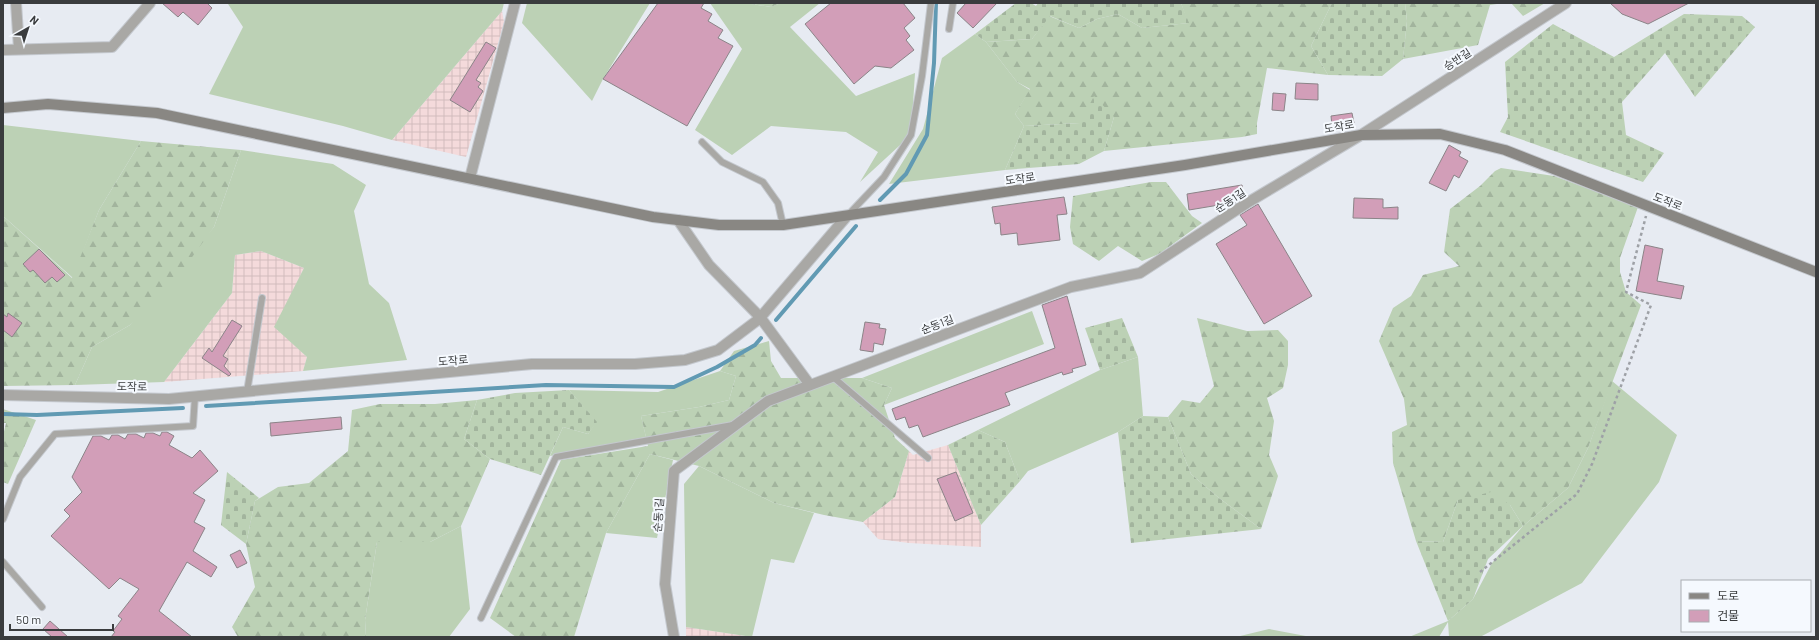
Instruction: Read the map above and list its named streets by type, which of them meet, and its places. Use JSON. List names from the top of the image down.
{
  "streets": {
    "street": ["승반길", "도작로", "순동1길"]
  },
  "crossings": [
    ["승반길", "도작로"],
    ["승반길", "순동1길"],
    ["도작로", "순동1길"]
  ],
  "legend": ["도로", "건물"],
  "scale_bar": "50 m",
  "north": "top right"
}
